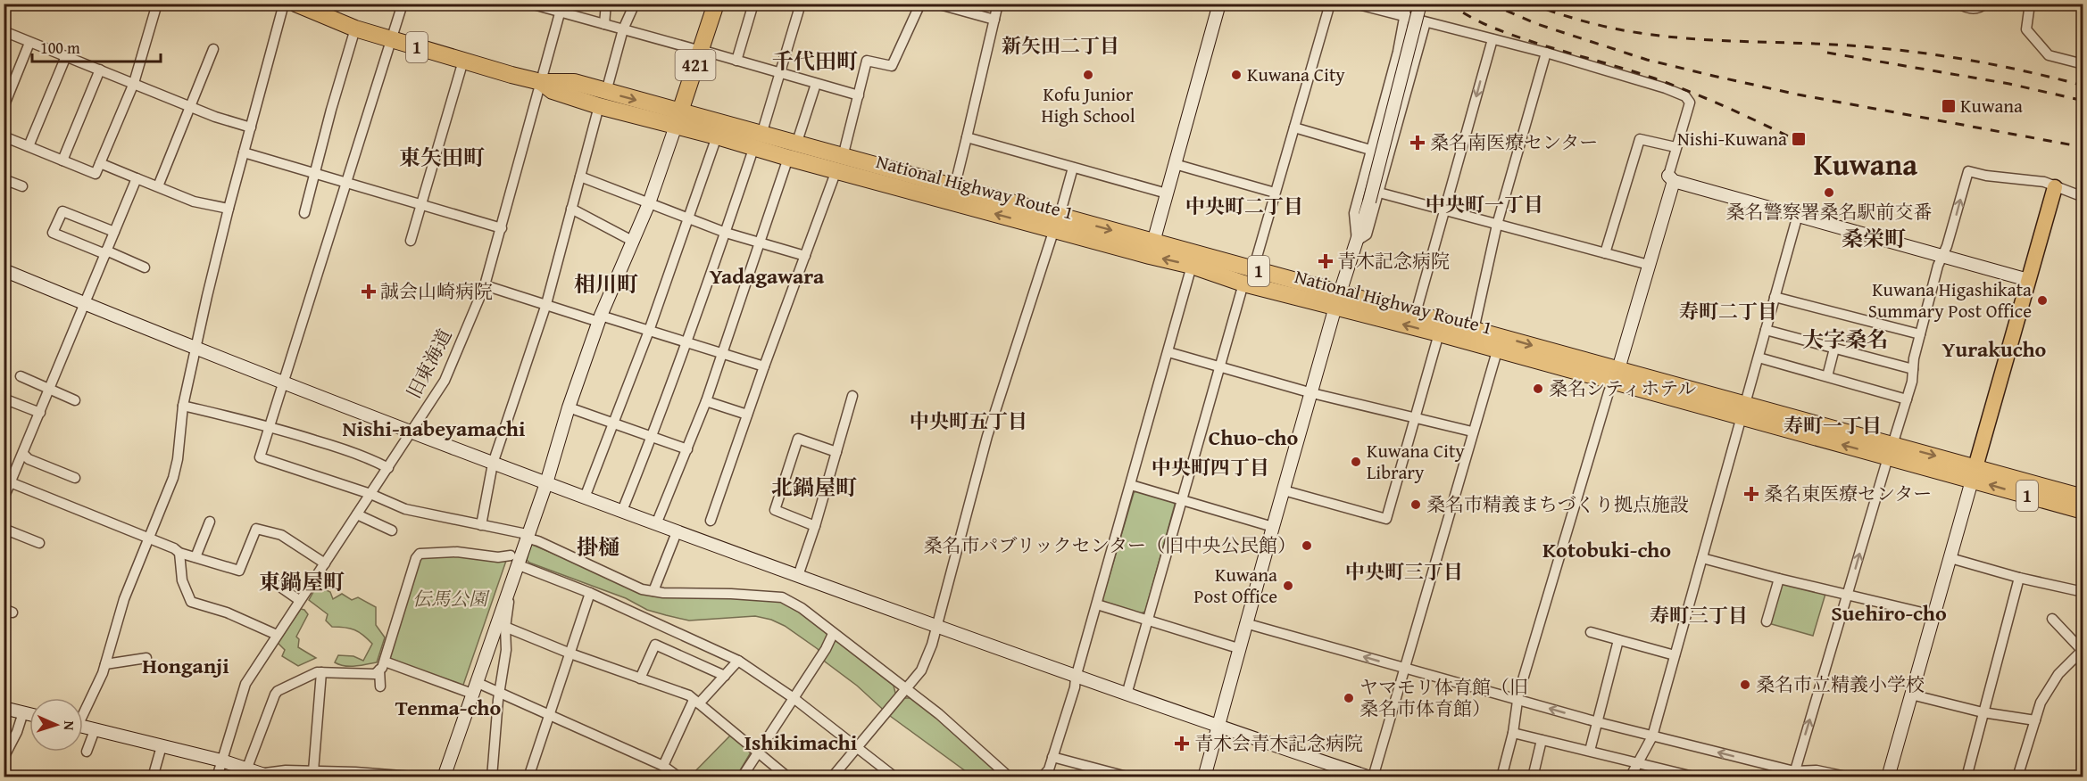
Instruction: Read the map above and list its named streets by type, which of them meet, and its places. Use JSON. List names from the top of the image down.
{
  "streets": {
    "highway": ["1", "421", "National Highway Route 1"],
    "street": ["旧東海道"]
  },
  "crossings": [
    ["421", "National Highway Route 1"],
    ["National Highway Route 1", "旧東海道"]
  ],
  "districts": [
    "新矢田二丁目",
    "千代田町",
    "東矢田町",
    "Kuwana",
    "中央町一丁目",
    "中央町二丁目",
    "桑栄町",
    "Yadagawara",
    "相川町",
    "寿町二丁目",
    "大字桑名",
    "Yurakucho",
    "中央町五丁目",
    "寿町一丁目",
    "Nishi-nabeyamachi",
    "Chuo-cho",
    "中央町四丁目",
    "北鍋屋町",
    "掛樋",
    "Kotobuki-cho",
    "中央町三丁目",
    "東鍋屋町",
    "Suehiro-cho",
    "寿町三丁目",
    "Honganji",
    "Tenma-cho",
    "Ishikimachi"
  ],
  "parks": ["伝馬公園"],
  "places": {
    "other": [
      "Kofu Junior High School",
      "Kuwana City",
      "桑名警察署桑名駅前交番",
      "Kuwana Higashikata Summary Post Office",
      "桑名シティホテル",
      "Kuwana City Library",
      "桑名市精義まちづくり拠点施設",
      "桑名市パブリックセンター（旧中央公民館）",
      "Kuwana Post Office",
      "桑名市立精義小学校",
      "ヤマモリ体育館（旧 桑名市体育館）"
    ],
    "transit": ["Kuwana", "Nishi-Kuwana"],
    "health": [
      "桑名南医療センター",
      "青木記念病院",
      "誠会山崎病院",
      "桑名東医療センター",
      "青木会青木記念病院"
    ]
  },
  "scale_bar": "100 m",
  "north": "right"
}
